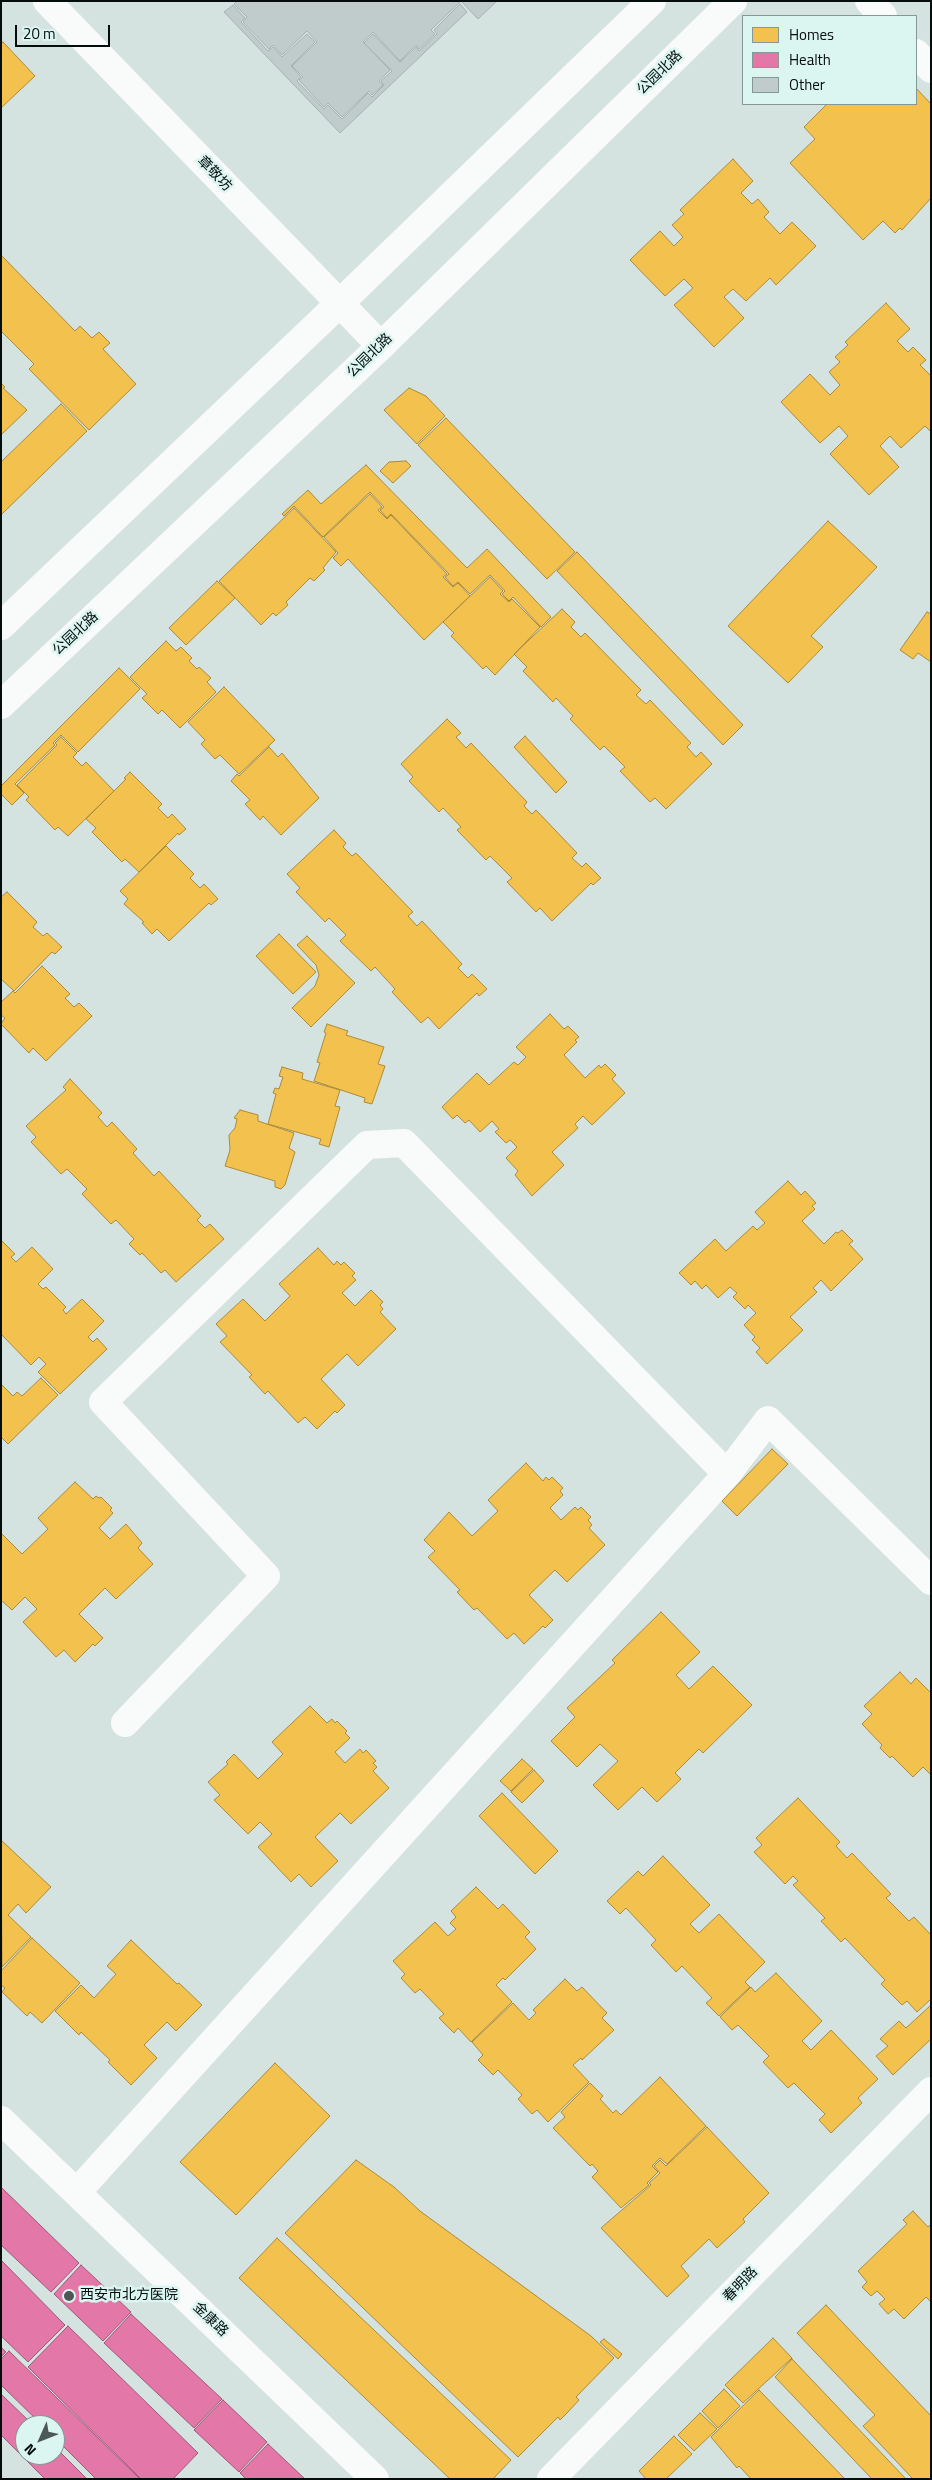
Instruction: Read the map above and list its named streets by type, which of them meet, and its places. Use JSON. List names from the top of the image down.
{
  "streets": {
    "street": [
      "公园北路",
      "章敬坊",
      "春明路",
      "金康路"
    ]
  },
  "crossings": [
    ["公园北路", "章敬坊"]
  ],
  "places": ["西安市北方医院"],
  "legend": ["Homes", "Health", "Other"],
  "scale_bar": "20 m",
  "north": "bottom left"
}
